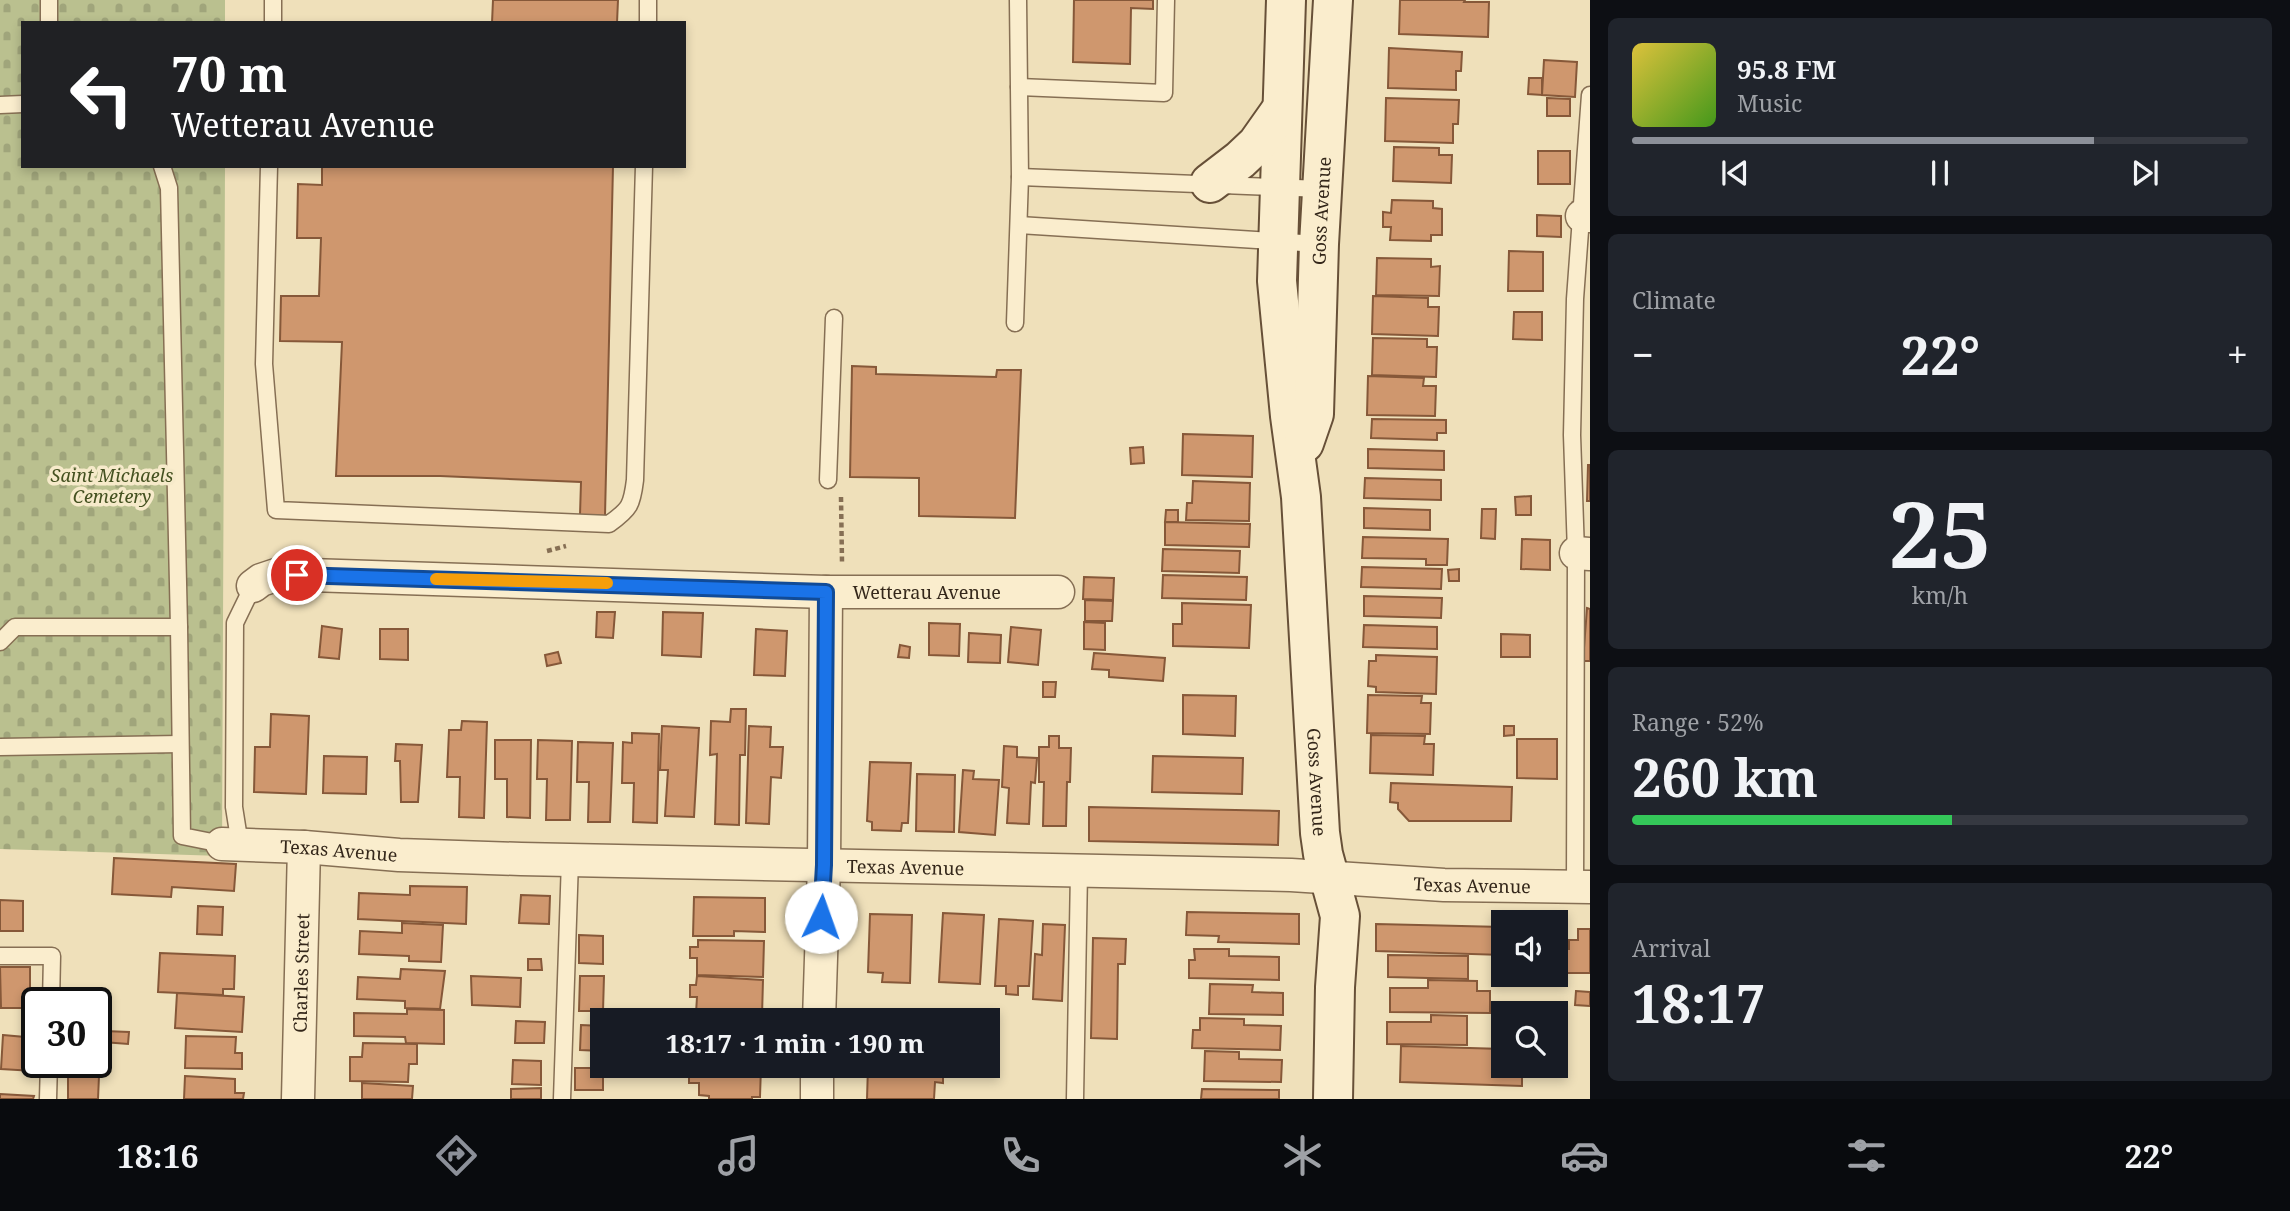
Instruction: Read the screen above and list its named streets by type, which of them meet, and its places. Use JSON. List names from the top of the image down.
{
  "streets": {
    "main road": ["Goss Avenue"],
    "street": ["Wetterau Avenue", "Texas Avenue", "Charles Street"]
  },
  "crossings": [
    ["Goss Avenue", "Texas Avenue"],
    ["Texas Avenue", "Charles Street"]
  ],
  "parks": ["Saint Michaels Cemetery"],
  "page": {
    "turn": ["70 m", "Wetterau Avenue"],
    "song": ["95.8 FM", "Music"],
    "tile": [
      "Climate",
      ["25", "km/h"],
      ["Range · 52%", "260 km"],
      ["Arrival", "18:17"]
    ],
    "heat": ["−", "22°", "+"],
    "limit": "30",
    "trip": "18:17 · 1 min · 190 m",
    "tabs": ["18:16", "22°"]
  }
}
